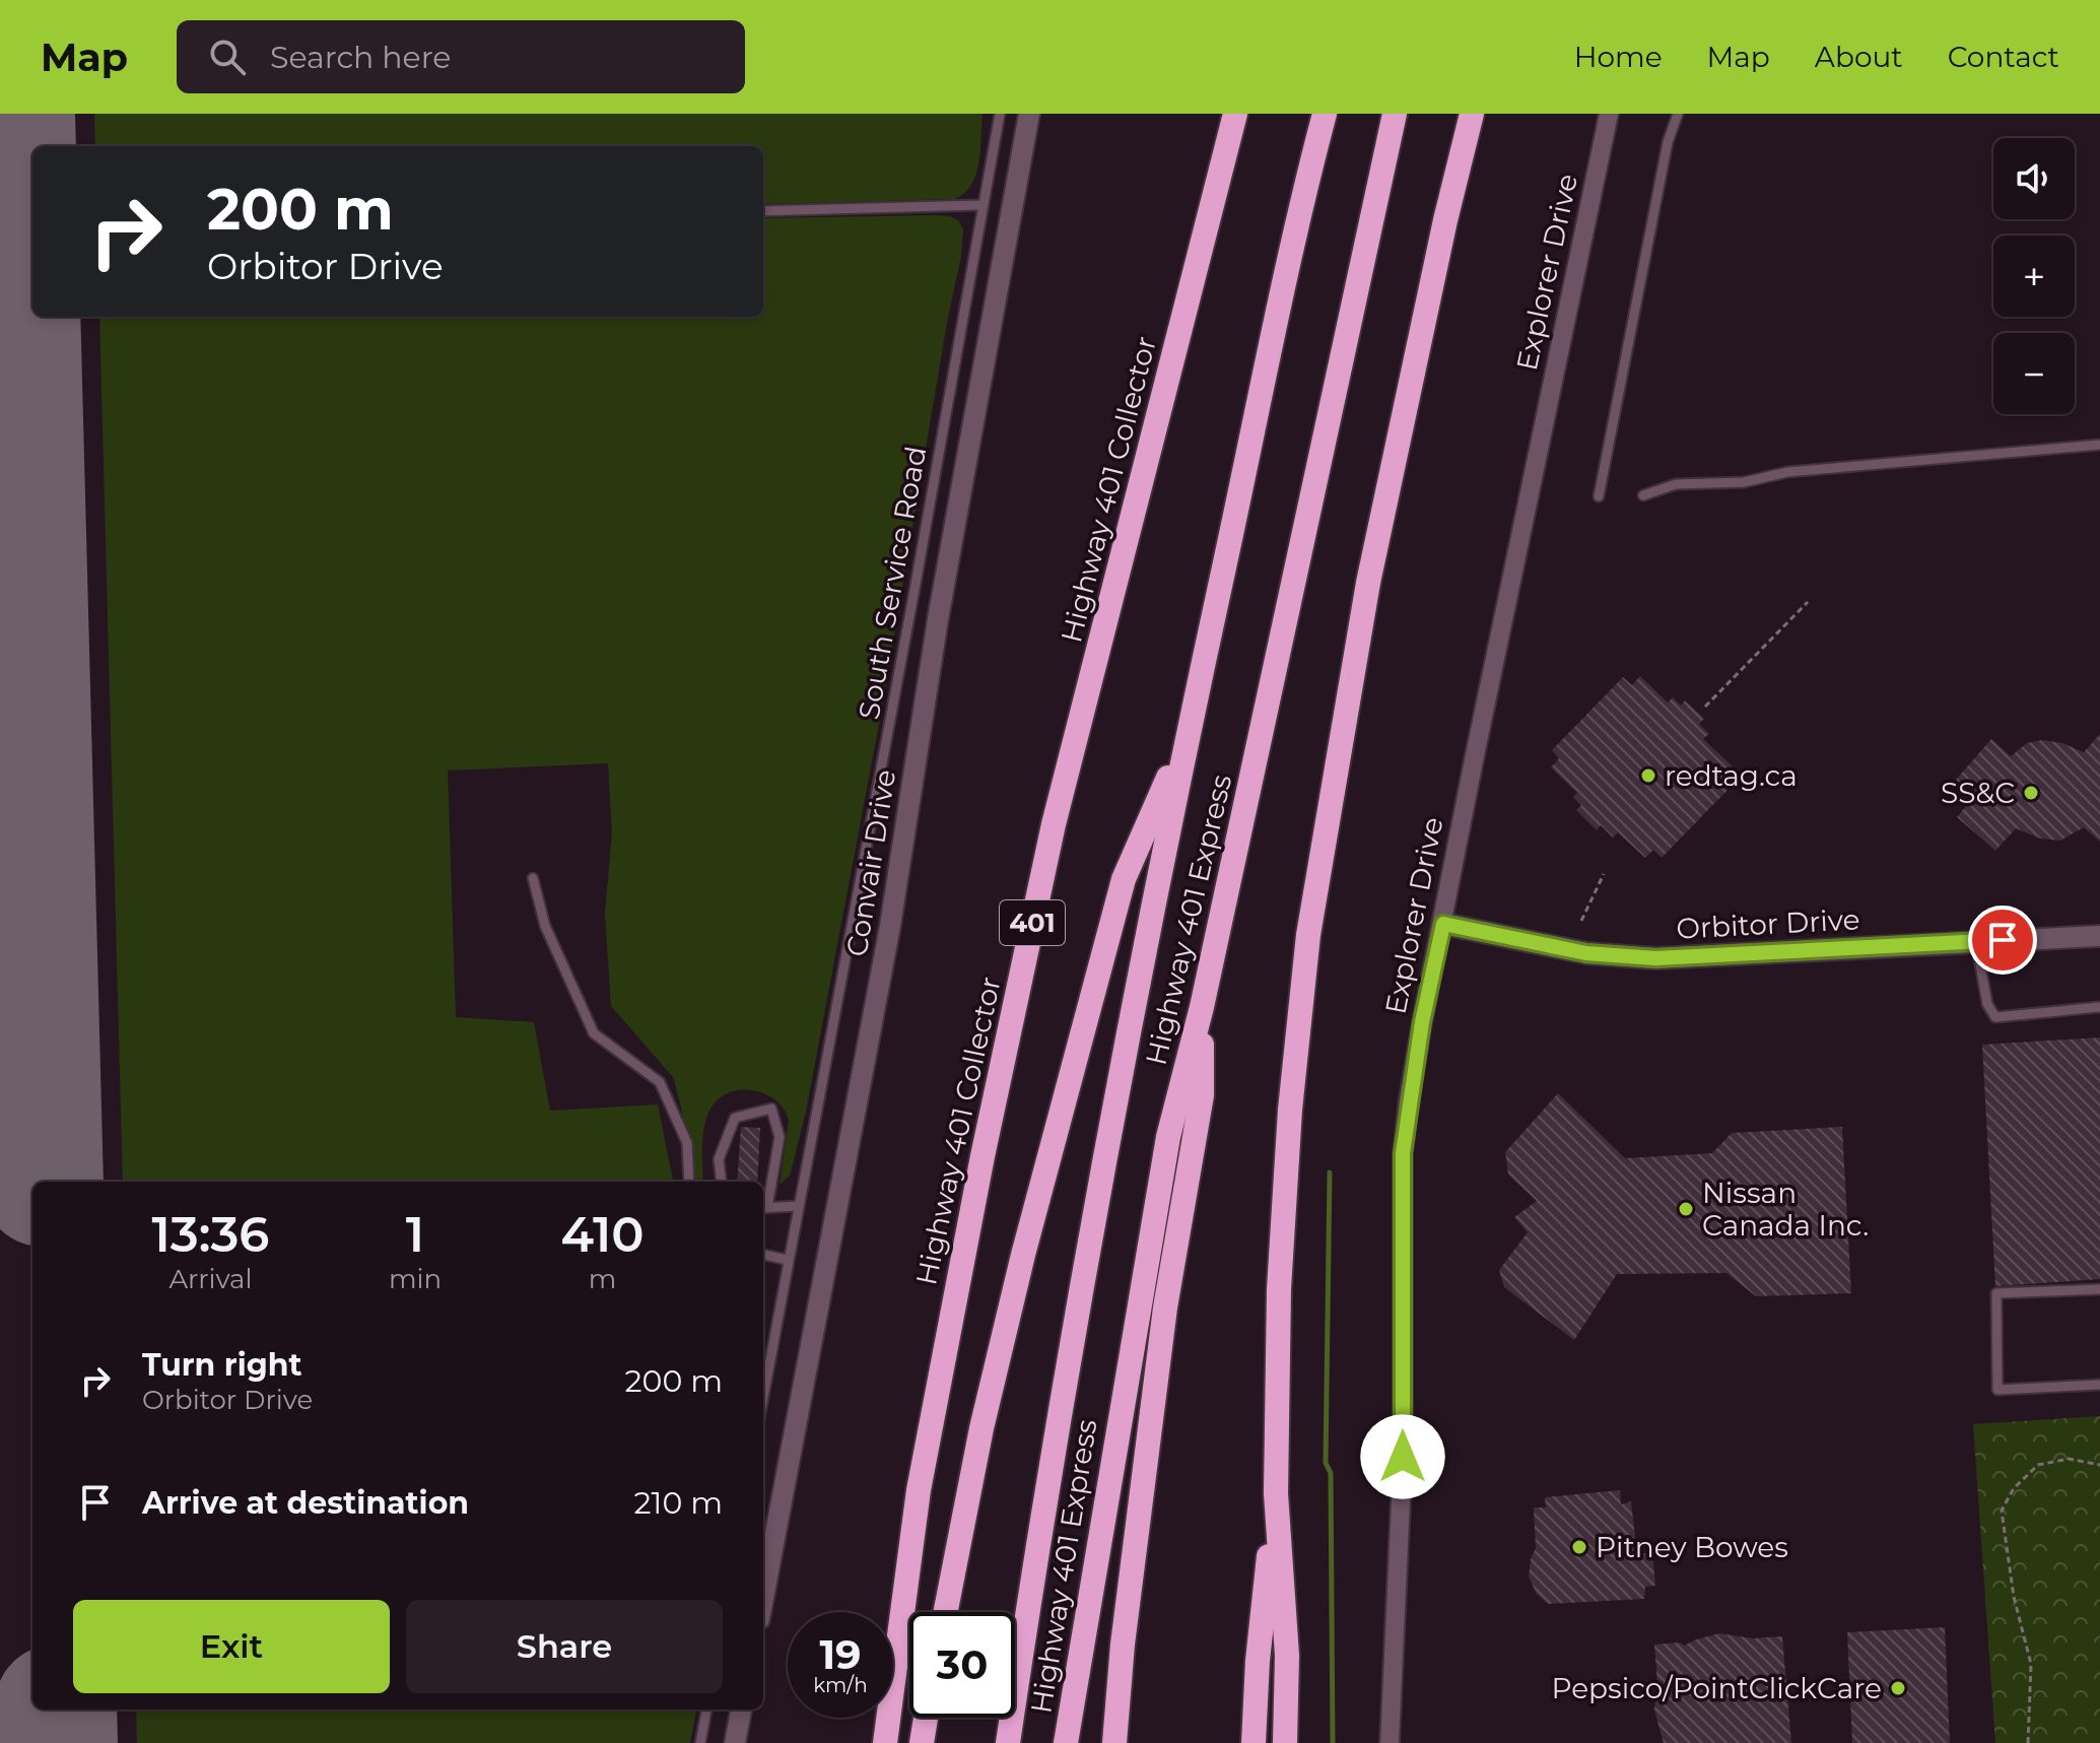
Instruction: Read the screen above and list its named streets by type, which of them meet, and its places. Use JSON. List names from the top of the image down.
{
  "streets": {
    "highway": ["Highway 401 Collector", "Highway 401 Express", "401"],
    "street": ["Explorer Drive", "Convair Drive", "Orbitor Drive"],
    "lane": ["South Service Road"]
  },
  "crossings": [
    ["Explorer Drive", "Orbitor Drive"]
  ],
  "places": [
    "redtag.ca",
    "SS&C",
    "Nissan Canada Inc.",
    "Pitney Bowes",
    "Pepsico/PointClickCare"
  ],
  "page": {
    "header": "Map",
    "search": "Search here",
    "nav": [
      "Home",
      "Map",
      "About",
      "Contact"
    ],
    "map_buttons": ["+", "−"],
    "turn": ["200 m", "Orbitor Drive"],
    "eta": [
      "13:36",
      "Arrival",
      "1",
      "min",
      "410",
      "m"
    ],
    "list": [
      {
        "name": "Turn right",
        "note": "Orbitor Drive",
        "value": "200 m"
      },
      {
        "name": "Arrive at destination",
        "value": "210 m"
      }
    ],
    "buttons": ["Exit", "Share"],
    "speed": "19 km/h",
    "limit": "30"
  }
}
